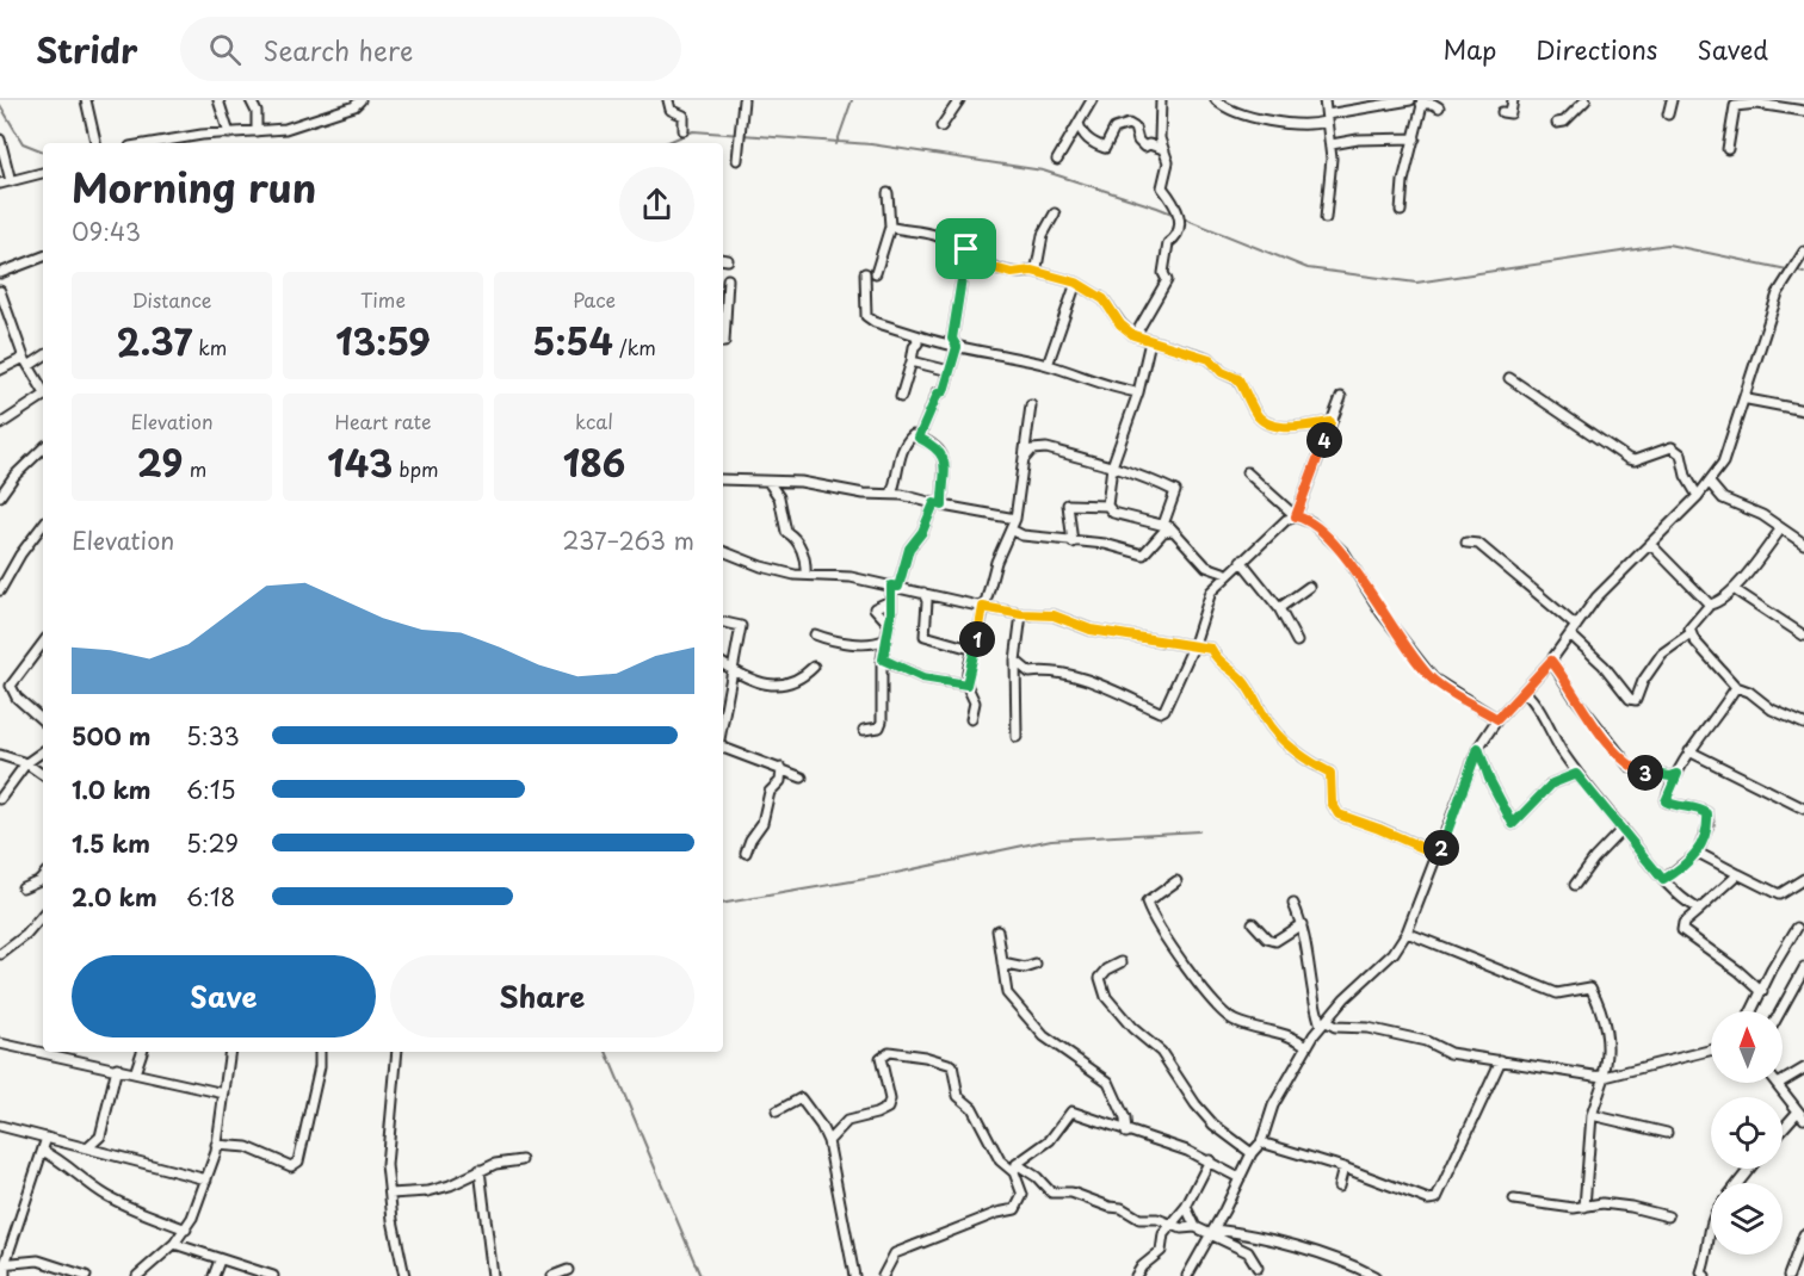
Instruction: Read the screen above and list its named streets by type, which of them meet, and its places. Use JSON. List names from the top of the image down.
{
  "north": "top",
  "page": {
    "header": "Stridr",
    "search": "Search here",
    "nav": ["Map", "Directions", "Saved"],
    "heading": ["Morning run", "09:43"],
    "stats": [
      ["Distance", "2.37 km"],
      ["Time", "13:59"],
      ["Pace", "5:54 /km"],
      ["Elevation", "29 m"],
      ["Heart rate", "143 bpm"],
      ["kcal", "186"]
    ],
    "pins": [
      "4",
      "1",
      "3",
      "2"
    ],
    "chart": ["Elevation", "237–263 m"],
    "list": [
      {
        "name": "500 m",
        "note": "5:33"
      },
      {
        "name": "1.0 km",
        "note": "6:15"
      },
      {
        "name": "1.5 km",
        "note": "5:29"
      },
      {
        "name": "2.0 km",
        "note": "6:18"
      }
    ],
    "buttons": ["Save", "Share"]
  }
}
